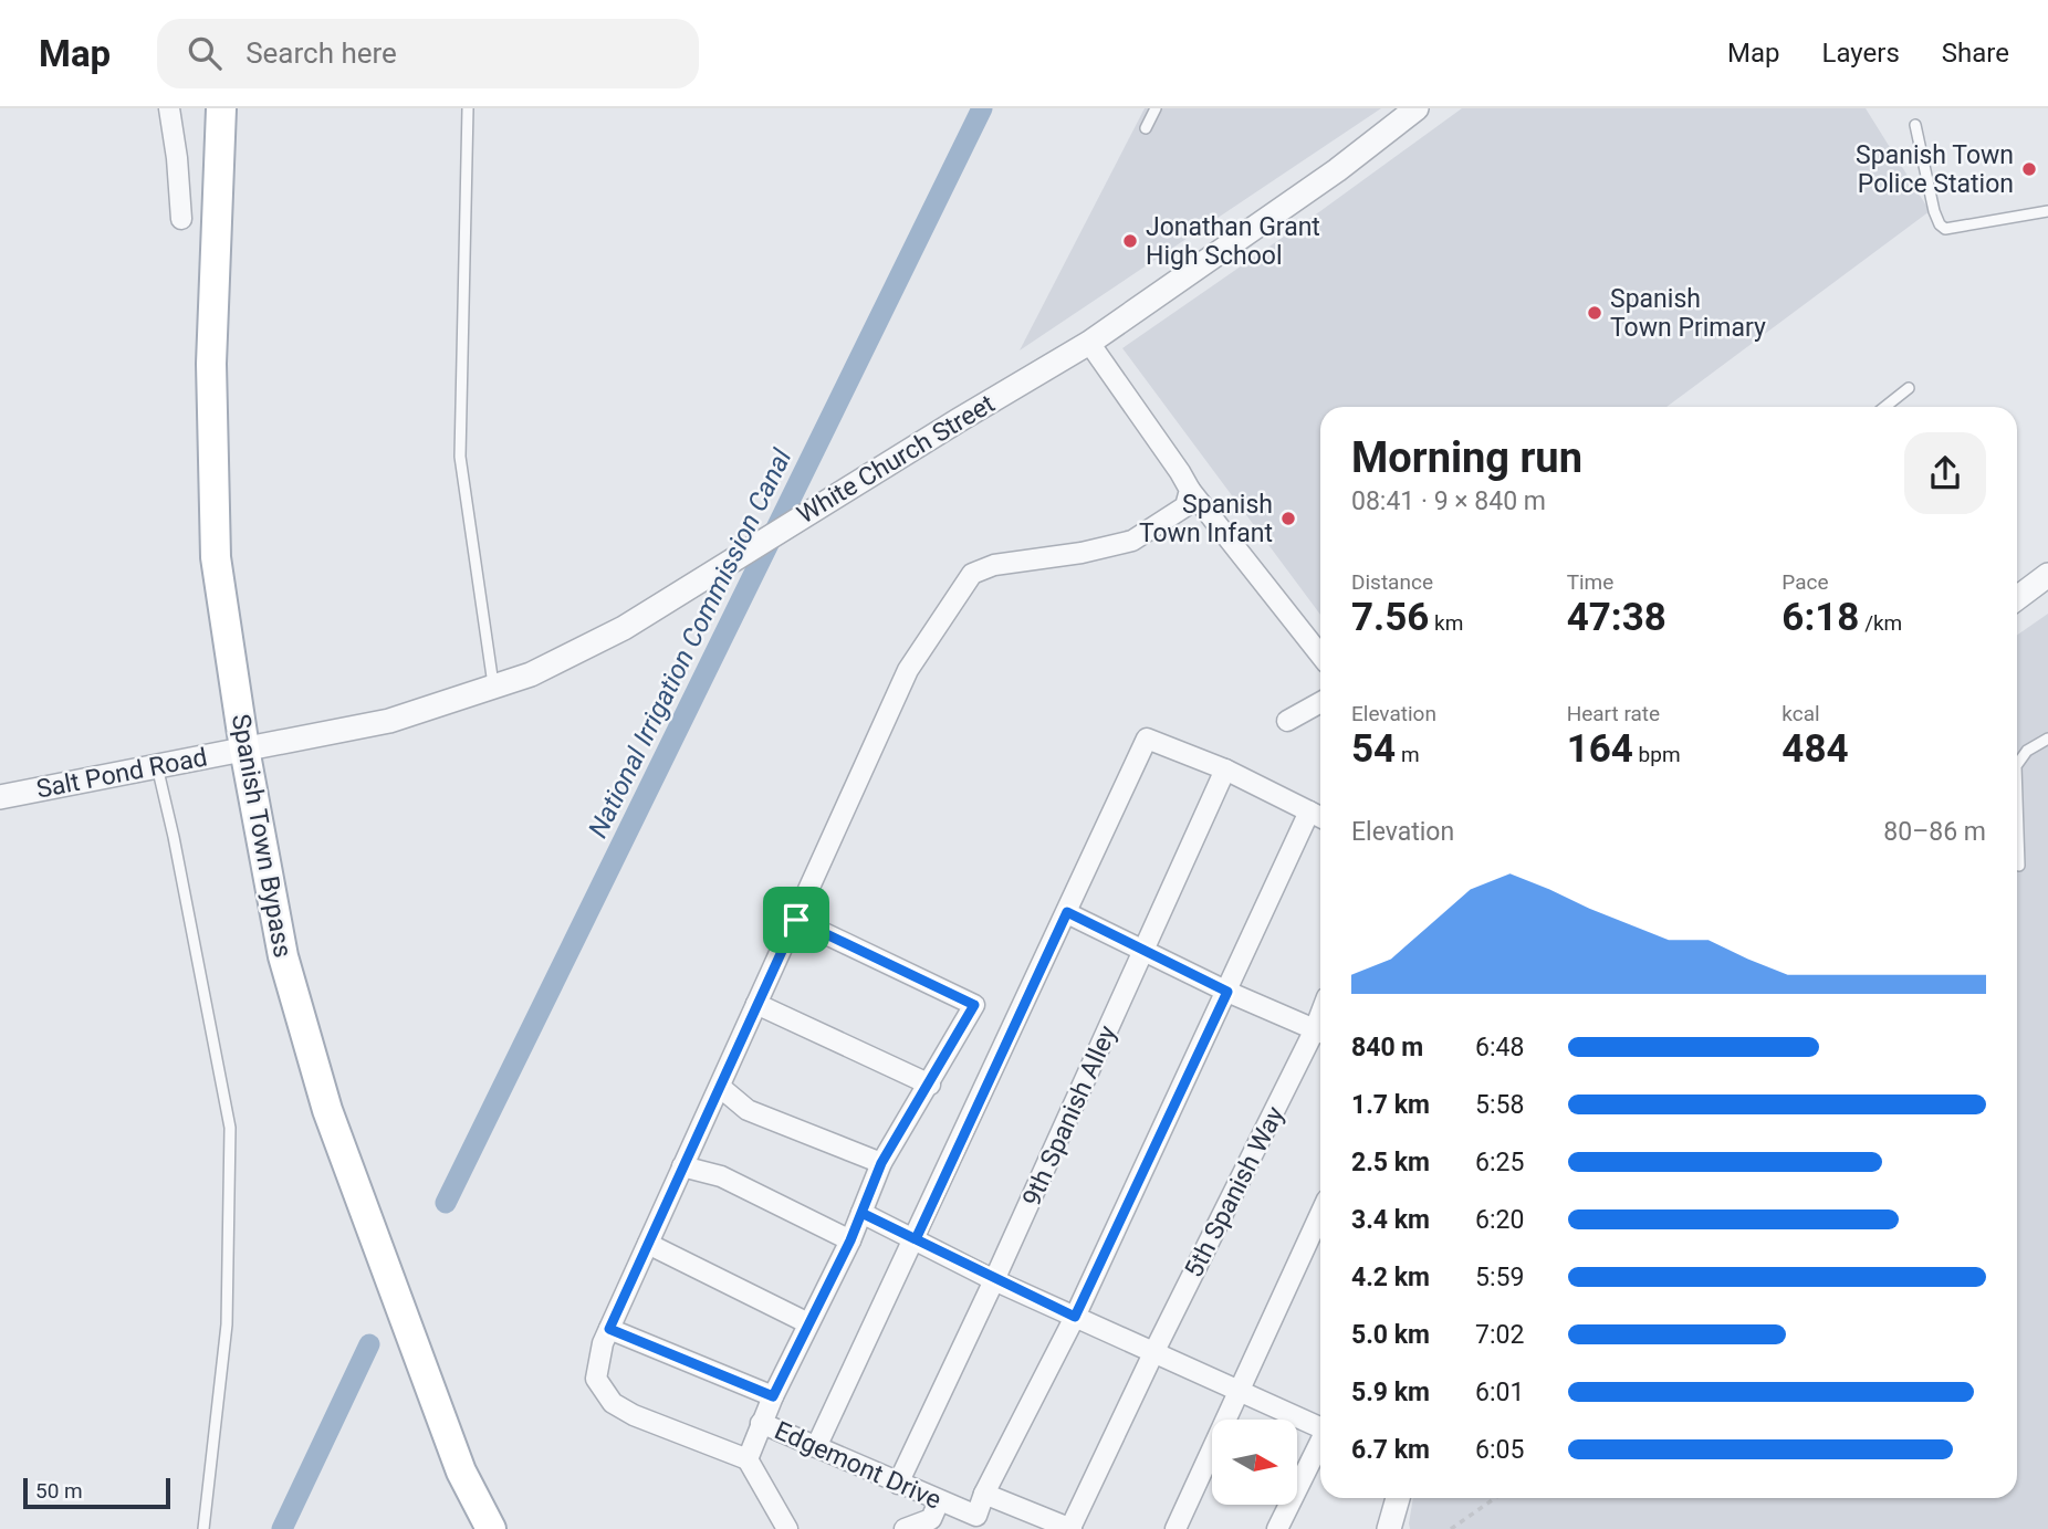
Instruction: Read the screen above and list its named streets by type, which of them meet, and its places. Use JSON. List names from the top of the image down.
{
  "streets": {
    "main road": ["Spanish Town Bypass"],
    "street": [
      "White Church Street",
      "Salt Pond Road",
      "9th Spanish Alley",
      "5th Spanish Way",
      "Edgemont Drive"
    ]
  },
  "crossings": [
    ["White Church Street", "Salt Pond Road"],
    ["White Church Street", "Spanish Town Bypass"],
    ["Salt Pond Road", "Spanish Town Bypass"],
    ["9th Spanish Alley", "Edgemont Drive"]
  ],
  "water": ["National Irrigation Commission Canal"],
  "places": [
    "Spanish Town Police Station",
    "Jonathan Grant High School",
    "Spanish Town Primary",
    "Spanish Town Infant"
  ],
  "scale_bar": "50 m",
  "north": "right",
  "page": {
    "header": "Map",
    "search": "Search here",
    "nav": ["Map", "Layers", "Share"],
    "heading": ["Morning run", "08:41 · 9 × 840 m"],
    "stats": [
      ["Distance", "7.56 km"],
      ["Time", "47:38"],
      ["Pace", "6:18 /km"],
      ["Elevation", "54 m"],
      ["Heart rate", "164 bpm"],
      ["kcal", "484"]
    ],
    "chart": ["Elevation", "80–86 m"],
    "list": [
      {
        "name": "840 m",
        "note": "6:48"
      },
      {
        "name": "1.7 km",
        "note": "5:58"
      },
      {
        "name": "2.5 km",
        "note": "6:25"
      },
      {
        "name": "3.4 km",
        "note": "6:20"
      },
      {
        "name": "4.2 km",
        "note": "5:59"
      },
      {
        "name": "5.0 km",
        "note": "7:02"
      },
      {
        "name": "5.9 km",
        "note": "6:01"
      },
      {
        "name": "6.7 km",
        "note": "6:05"
      }
    ],
    "scale": "50 m"
  }
}
